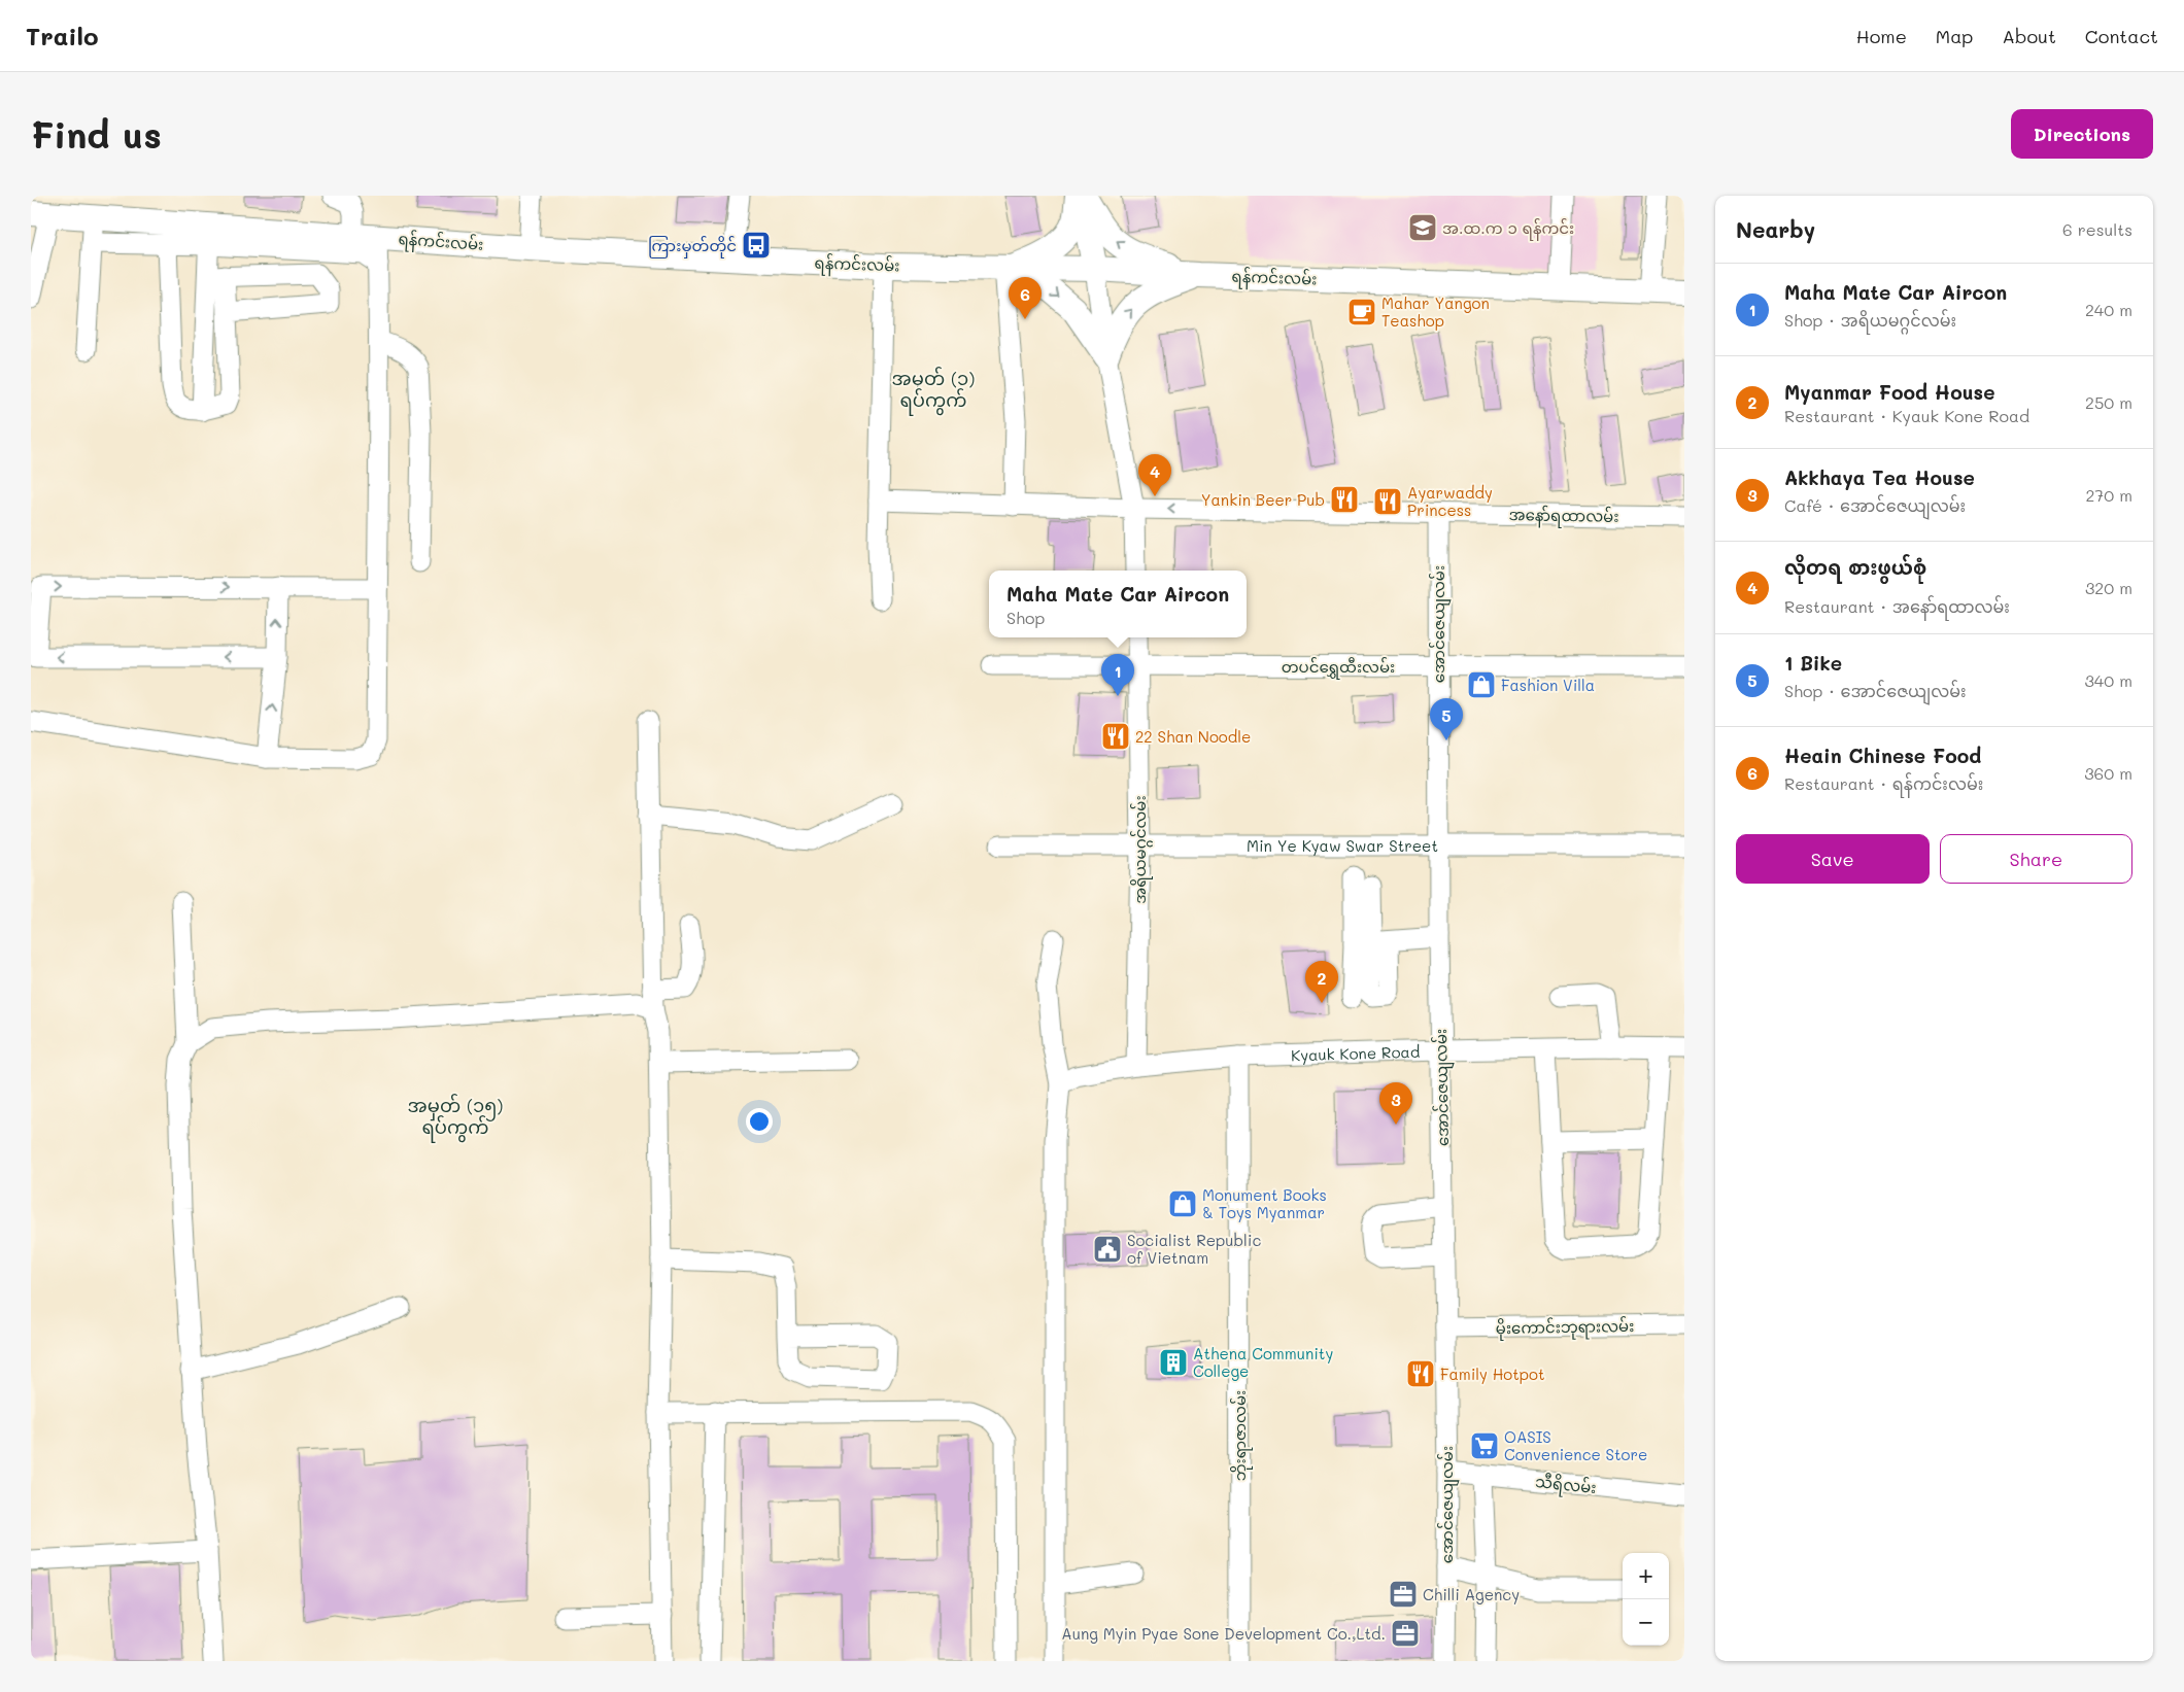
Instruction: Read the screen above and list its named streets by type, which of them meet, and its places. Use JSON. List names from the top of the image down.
{
  "streets": {
    "main road": ["ရန်ကင်းလမ်း"],
    "street": [
      "အနော်ရထာလမ်း",
      "အောင်ဇေယျလမ်း",
      "တပင်ရွှေထီးလမ်း",
      "Min Ye Kyaw Swar Street",
      "အရိယမဂ္ဂင်လမ်း",
      "Kyauk Kone Road",
      "မိုးကောင်းဘုရားလမ်း",
      "ဘိုးရာဇာလမ်း",
      "သီရိလမ်း"
    ]
  },
  "crossings": [
    ["အနော်ရထာလမ်း", "အောင်ဇေယျလမ်း"],
    ["အောင်ဇေယျလမ်း", "တပင်ရွှေထီးလမ်း"],
    ["အောင်ဇေယျလမ်း", "Min Ye Kyaw Swar Street"],
    ["အောင်ဇေယျလမ်း", "Kyauk Kone Road"],
    ["အောင်ဇေယျလမ်း", "မိုးကောင်းဘုရားလမ်း"],
    ["အောင်ဇေယျလမ်း", "သီရိလမ်း"],
    ["တပင်ရွှေထီးလမ်း", "အရိယမဂ္ဂင်လမ်း"],
    ["Min Ye Kyaw Swar Street", "အရိယမဂ္ဂင်လမ်း"],
    ["အရိယမဂ္ဂင်လမ်း", "Kyauk Kone Road"],
    ["Kyauk Kone Road", "ဘိုးရာဇာလမ်း"]
  ],
  "one_way": ["အနော်ရထာလမ်း"],
  "districts": ["အမှတ် (၁) ရပ်ကွက်", "အမှတ် (၁၅) ရပ်ကွက်"],
  "places": {
    "school or university": ["အ.ထ.က ၁ ရန်ကင်း"],
    "bus stop": ["ကြားမှတ်တိုင်"],
    "cafe": ["Mahar Yangon Teashop"],
    "restaurant": [
      "Yankin Beer Pub",
      "Ayarwaddy Princess",
      "22 Shan Noodle",
      "Family Hotpot"
    ],
    "shop": ["Fashion Villa", "Monument Books & Toys Myanmar"],
    "public building": ["Socialist Republic of Vietnam"],
    "building": ["Athena Community College"],
    "supermarket": ["OASIS Convenience Store"],
    "office": ["Chilli Agency", "Aung Myin Pyae Sone Development Co.,Ltd."]
  },
  "page": {
    "header": "Trailo",
    "nav": [
      "Home",
      "Map",
      "About",
      "Contact"
    ],
    "buttons": [
      "Directions",
      ["Save", "Share"]
    ],
    "title": "Find us",
    "heading": ["Nearby", "6 results"],
    "list": [
      {
        "mark": "1",
        "name": "Maha Mate Car Aircon",
        "note": "Shop · အရိယမဂ္ဂင်လမ်း",
        "value": "240 m"
      },
      {
        "mark": "2",
        "name": "Myanmar Food House",
        "note": "Restaurant · Kyauk Kone Road",
        "value": "250 m"
      },
      {
        "mark": "3",
        "name": "Akkhaya Tea House",
        "note": "Café · အောင်ဇေယျလမ်း",
        "value": "270 m"
      },
      {
        "mark": "4",
        "name": "လိုတရ စားဖွယ်စုံ",
        "note": "Restaurant · အနော်ရထာလမ်း",
        "value": "320 m"
      },
      {
        "mark": "5",
        "name": "1 Bike",
        "note": "Shop · အောင်ဇေယျလမ်း",
        "value": "340 m"
      },
      {
        "mark": "6",
        "name": "Heain Chinese Food",
        "note": "Restaurant · ရန်ကင်းလမ်း",
        "value": "360 m"
      }
    ],
    "pins": [
      "6",
      "4",
      "1",
      "5",
      "2",
      "3"
    ],
    "popup": ["Maha Mate Car Aircon", "Shop"],
    "map_buttons": ["+", "−"]
  }
}
